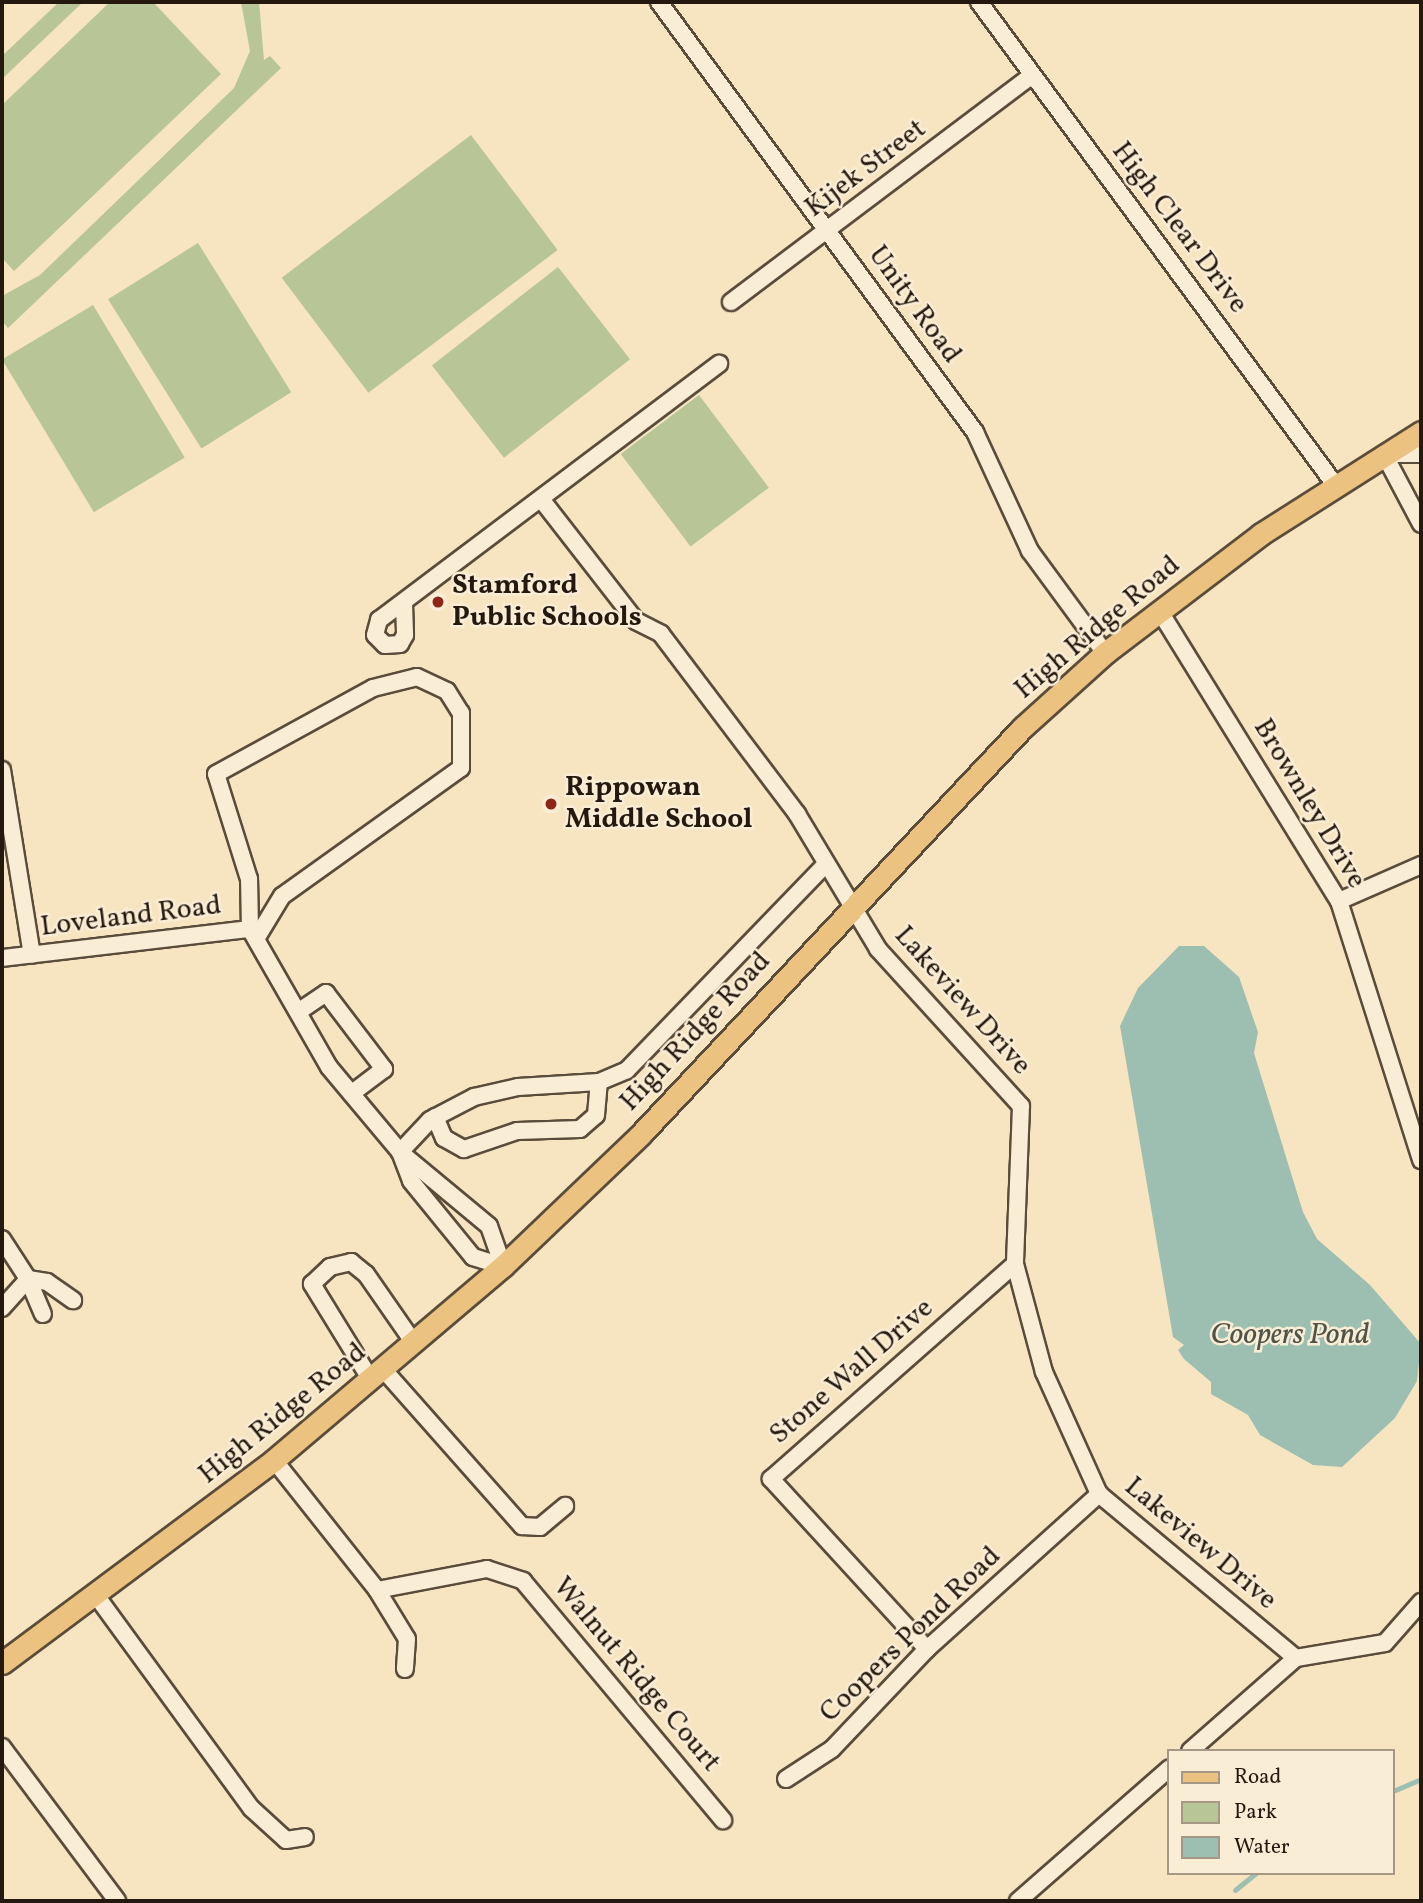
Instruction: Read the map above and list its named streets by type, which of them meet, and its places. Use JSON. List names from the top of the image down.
{
  "streets": {
    "main road": ["High Ridge Road"],
    "street": [
      "Kijek Street",
      "High Clear Drive",
      "Unity Road",
      "Brownley Drive",
      "Loveland Road",
      "Lakeview Drive",
      "Stone Wall Drive",
      "Coopers Pond Road",
      "Walnut Ridge Court"
    ]
  },
  "crossings": [
    ["Kijek Street", "High Clear Drive"],
    ["Kijek Street", "Unity Road"],
    ["High Clear Drive", "High Ridge Road"],
    ["Unity Road", "High Ridge Road"],
    ["High Ridge Road", "Brownley Drive"],
    ["High Ridge Road", "Loveland Road"],
    ["High Ridge Road", "Lakeview Drive"],
    ["Lakeview Drive", "Stone Wall Drive"],
    ["Lakeview Drive", "Coopers Pond Road"],
    ["Stone Wall Drive", "Coopers Pond Road"]
  ],
  "water": ["Coopers Pond"],
  "places": ["Stamford Public Schools", "Rippowan Middle School"],
  "legend": ["Road", "Park", "Water"]
}
